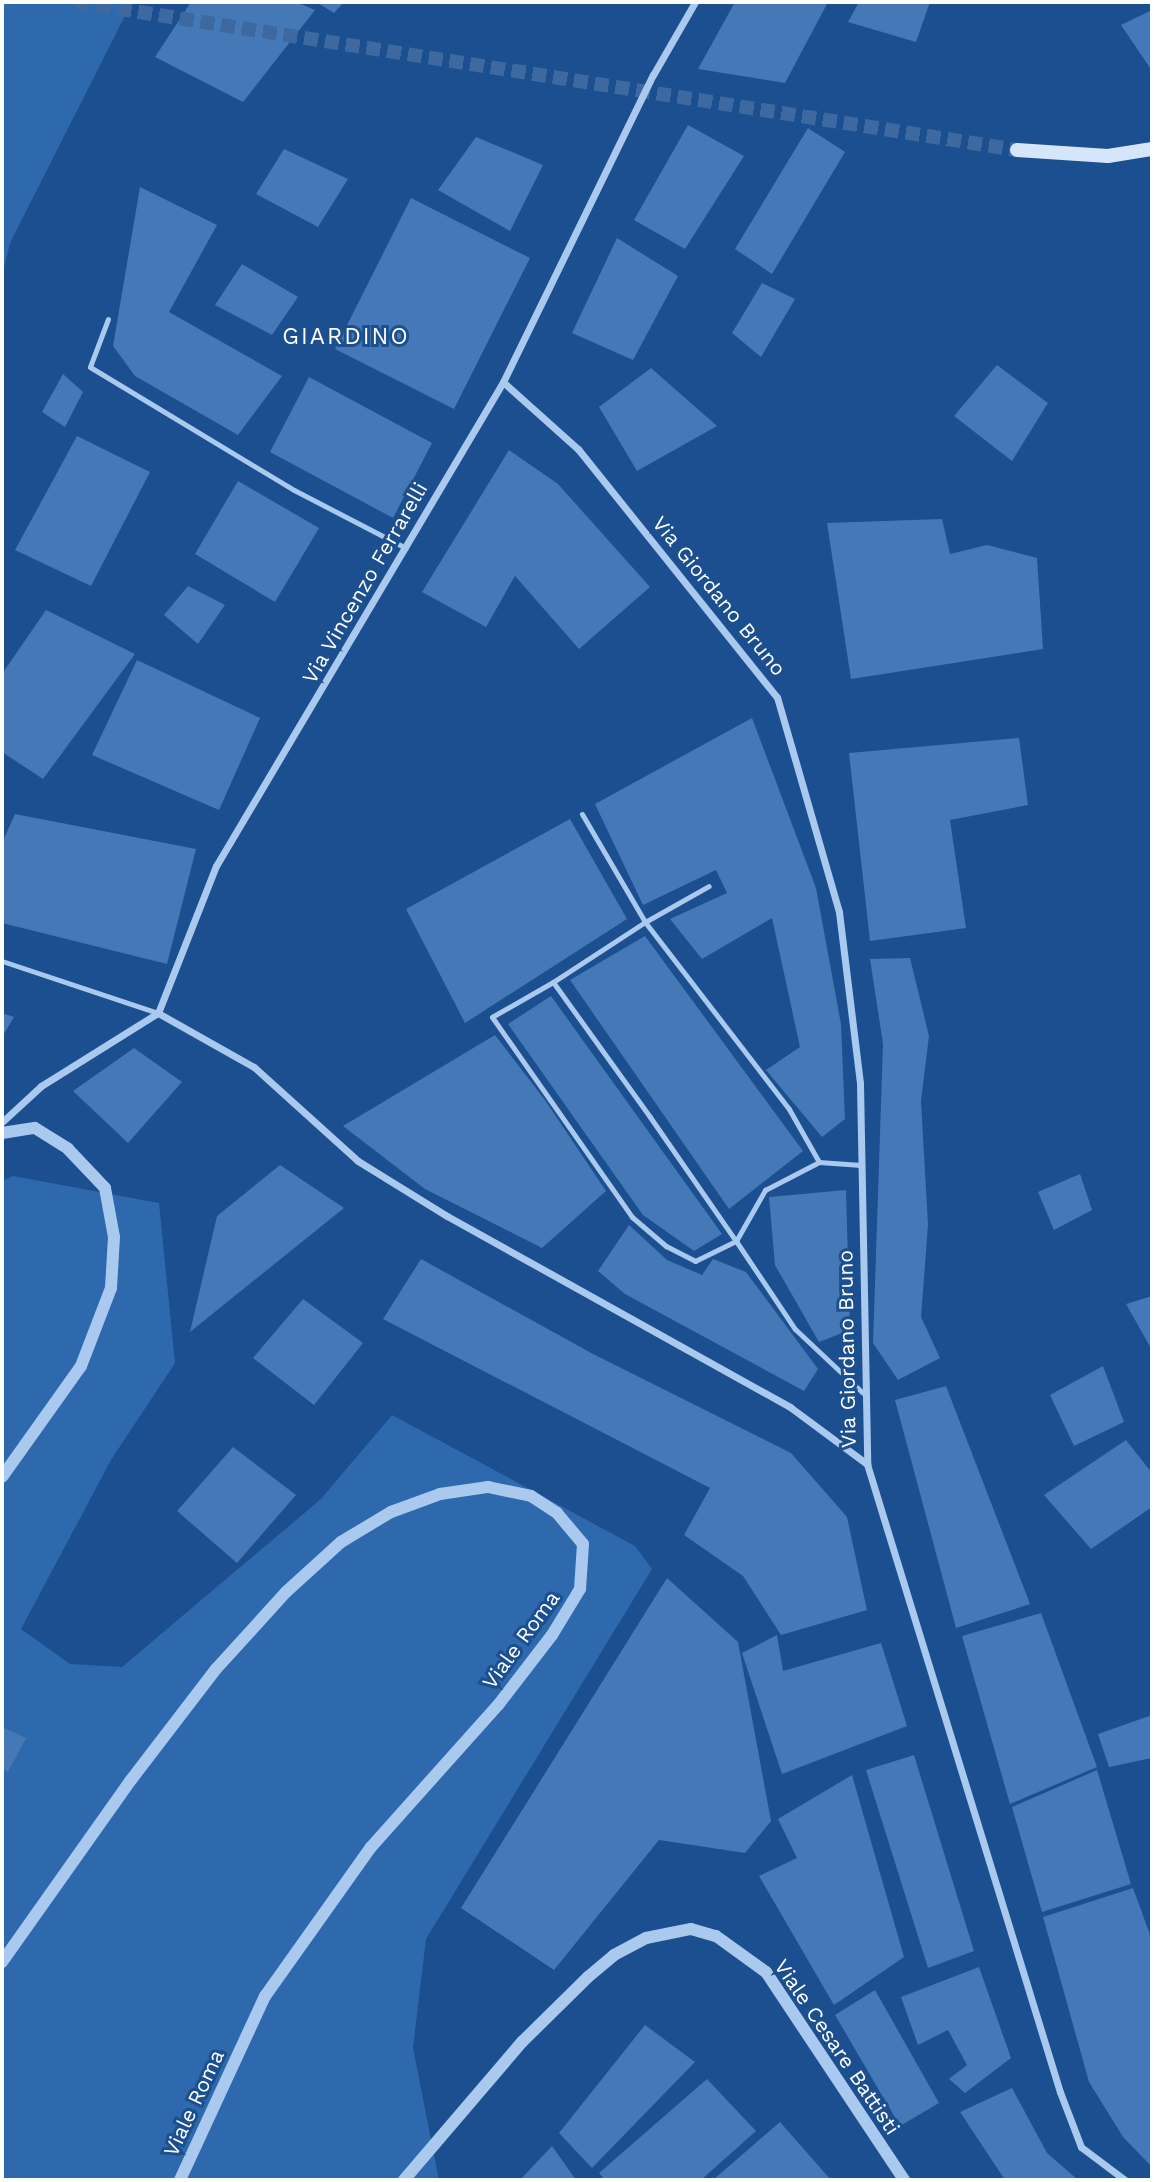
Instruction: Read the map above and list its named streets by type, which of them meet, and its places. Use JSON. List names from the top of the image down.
{
  "streets": {
    "street": [
      "Via Vincenzo Ferrarelli",
      "Via Giordano Bruno",
      "Viale Roma",
      "Viale Cesare Battisti"
    ]
  },
  "crossings": [
    ["Via Vincenzo Ferrarelli", "Via Giordano Bruno"]
  ],
  "districts": ["GIARDINO"]
}
